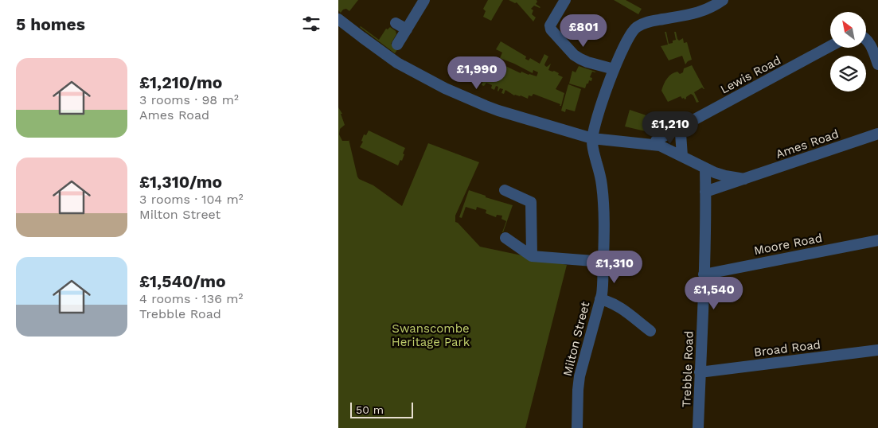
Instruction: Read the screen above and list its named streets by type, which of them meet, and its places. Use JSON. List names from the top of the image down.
{
  "streets": {
    "street": [
      "Lewis Road",
      "Ames Road",
      "Moore Road",
      "Milton Street",
      "Broad Road",
      "Trebble Road"
    ]
  },
  "crossings": [
    ["Lewis Road", "Ames Road"],
    ["Ames Road", "Milton Street"],
    ["Ames Road", "Trebble Road"],
    ["Moore Road", "Trebble Road"],
    ["Broad Road", "Trebble Road"]
  ],
  "parks": ["Swanscombe Heritage Park"],
  "scale_bar": "50 m",
  "north": "top left",
  "page": {
    "heading": "5 homes",
    "price": [
      "£801",
      "£1,990",
      "£1,210",
      "£1,310",
      "£1,540"
    ],
    "list": [
      {
        "name": "£1,210/mo",
        "note": "3 rooms · 98 m² · Ames Road"
      },
      {
        "name": "£1,310/mo",
        "note": "3 rooms · 104 m² · Milton Street"
      },
      {
        "name": "£1,540/mo",
        "note": "4 rooms · 136 m² · Trebble Road"
      }
    ],
    "scale": "50 m"
  }
}
